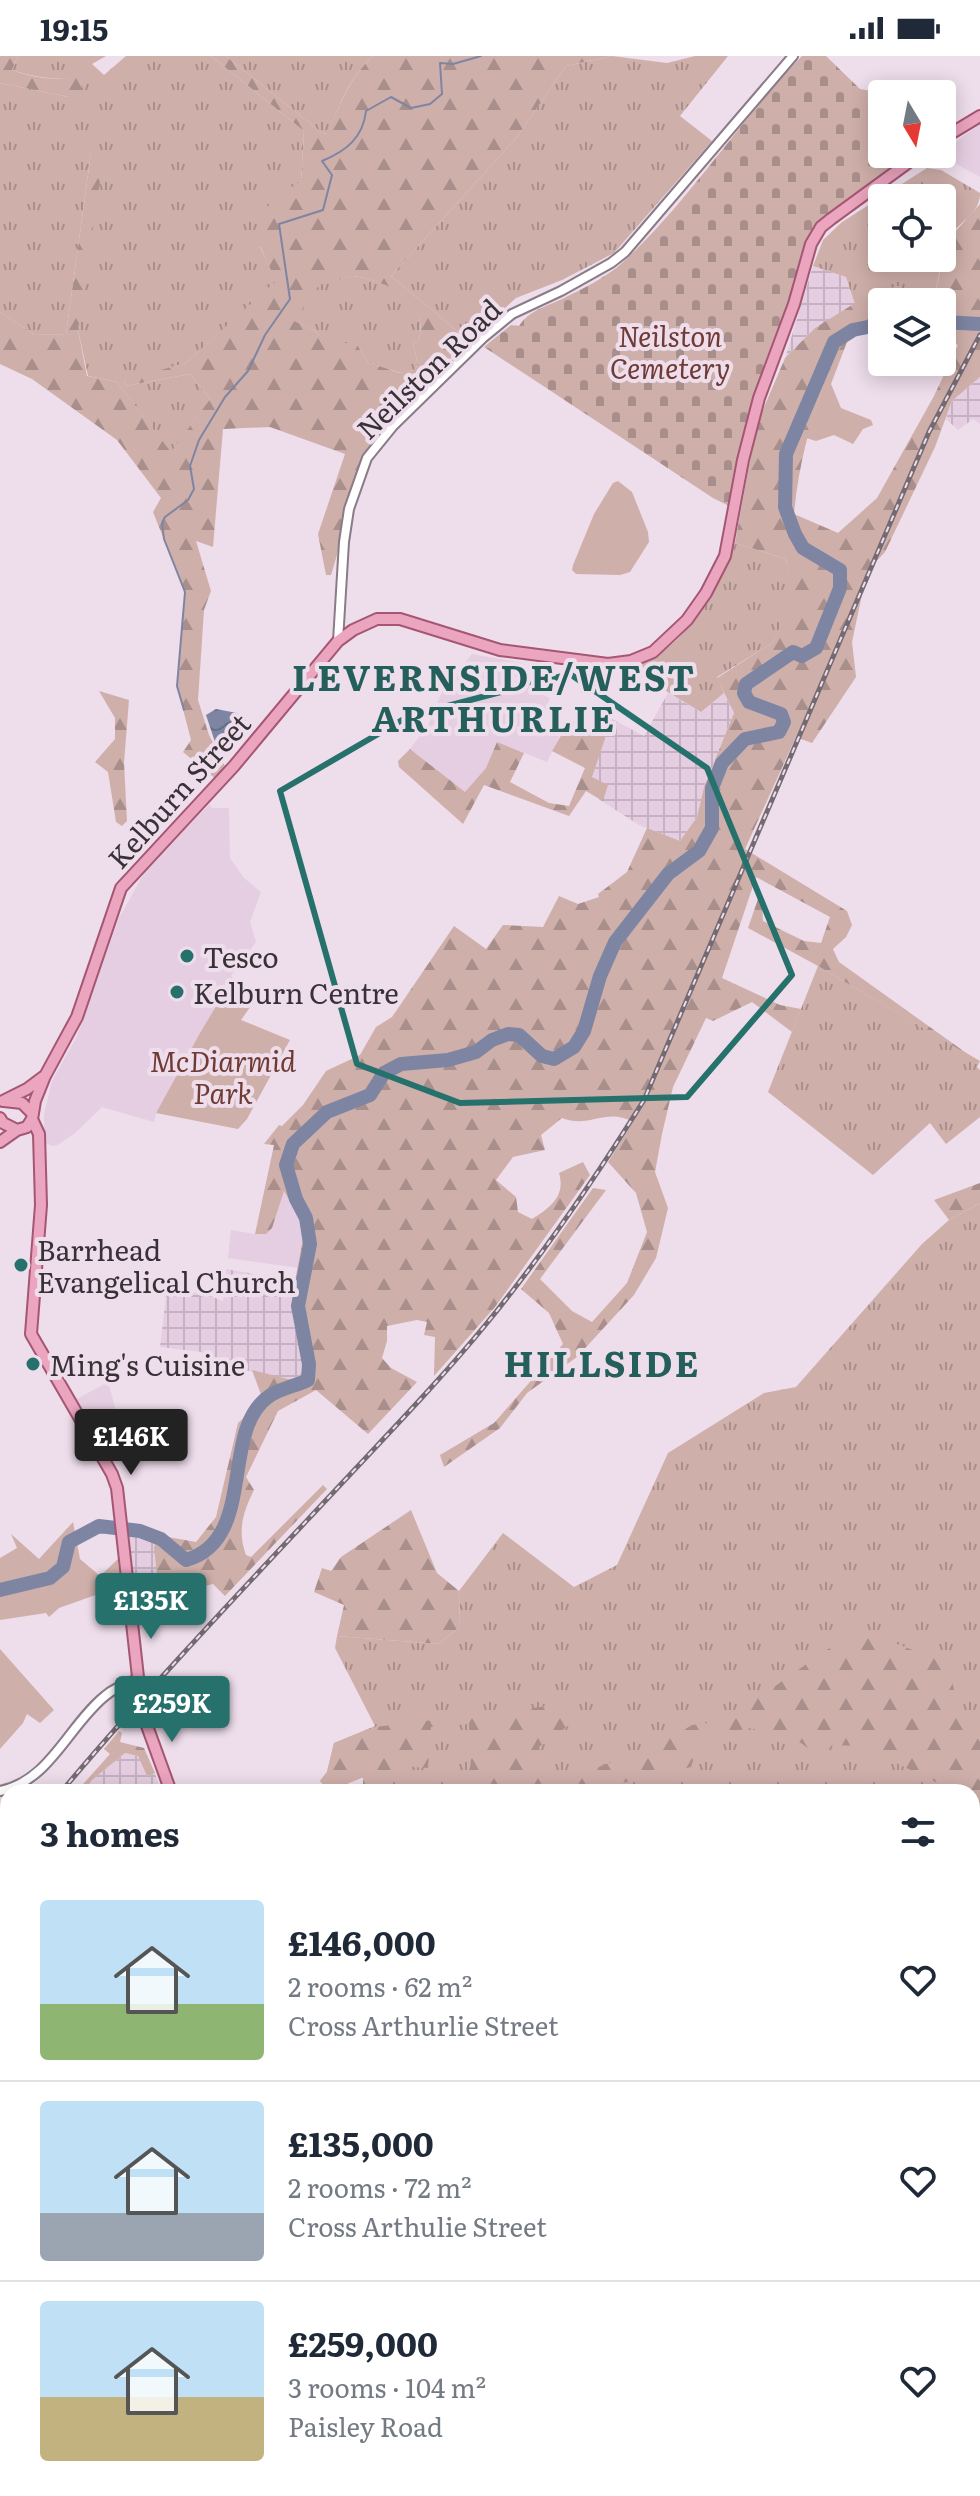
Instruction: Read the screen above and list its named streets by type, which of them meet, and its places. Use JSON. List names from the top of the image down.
{
  "streets": {
    "main road": ["Kelburn Street"],
    "street": ["Neilston Road"]
  },
  "crossings": [
    ["Neilston Road", "Kelburn Street"]
  ],
  "districts": ["LEVERNSIDE/WEST ARTHURLIE", "HILLSIDE"],
  "parks": ["Neilston Cemetery", "McDiarmid Park"],
  "places": [
    "Tesco",
    "Kelburn Centre",
    "Barrhead Evangelical Church",
    "Ming's Cuisine"
  ],
  "north": "bottom",
  "page": {
    "status": "19:15",
    "price": ["£146K", "£135K", "£259K"],
    "heading": "3 homes",
    "list": [
      {
        "name": "£146,000",
        "note": "2 rooms · 62 m² · Cross Arthurlie Street"
      },
      {
        "name": "£135,000",
        "note": "2 rooms · 72 m² · Cross Arthulie Street"
      },
      {
        "name": "£259,000",
        "note": "3 rooms · 104 m² · Paisley Road"
      }
    ]
  }
}
